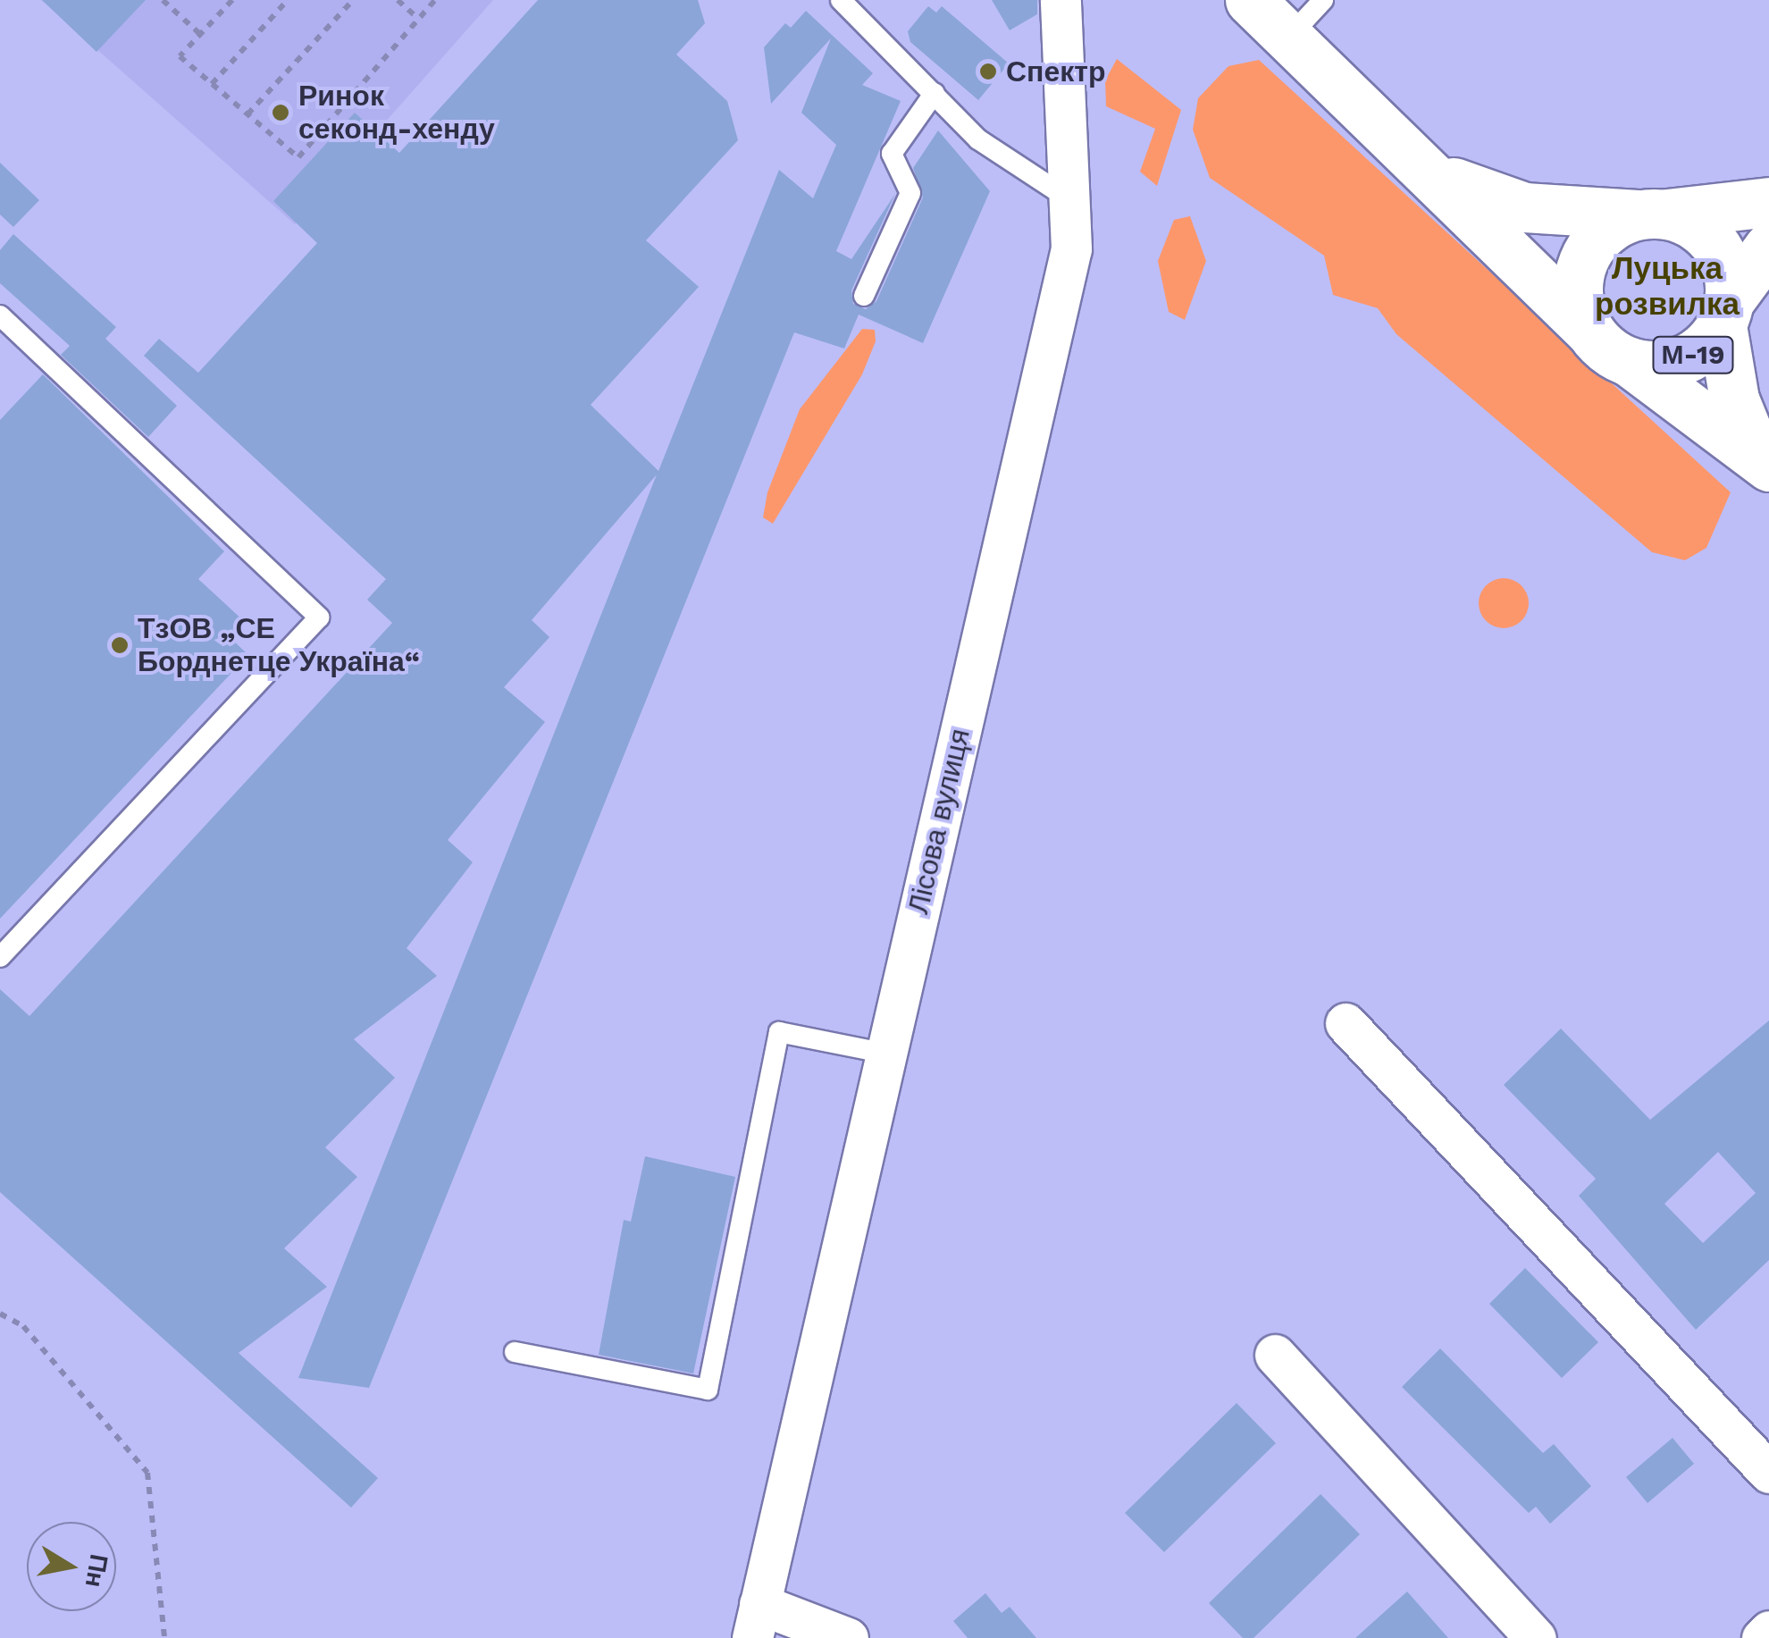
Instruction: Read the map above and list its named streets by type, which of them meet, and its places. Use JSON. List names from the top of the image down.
{
  "streets": {
    "main road": ["М-19"],
    "street": ["Лісова вулиця"]
  },
  "districts": ["Луцька розвилка"],
  "places": ["Спектр", "Ринок секонд-хенду", "ТзОВ „СЕ Борднетце Україна“"],
  "north": "right"
}
